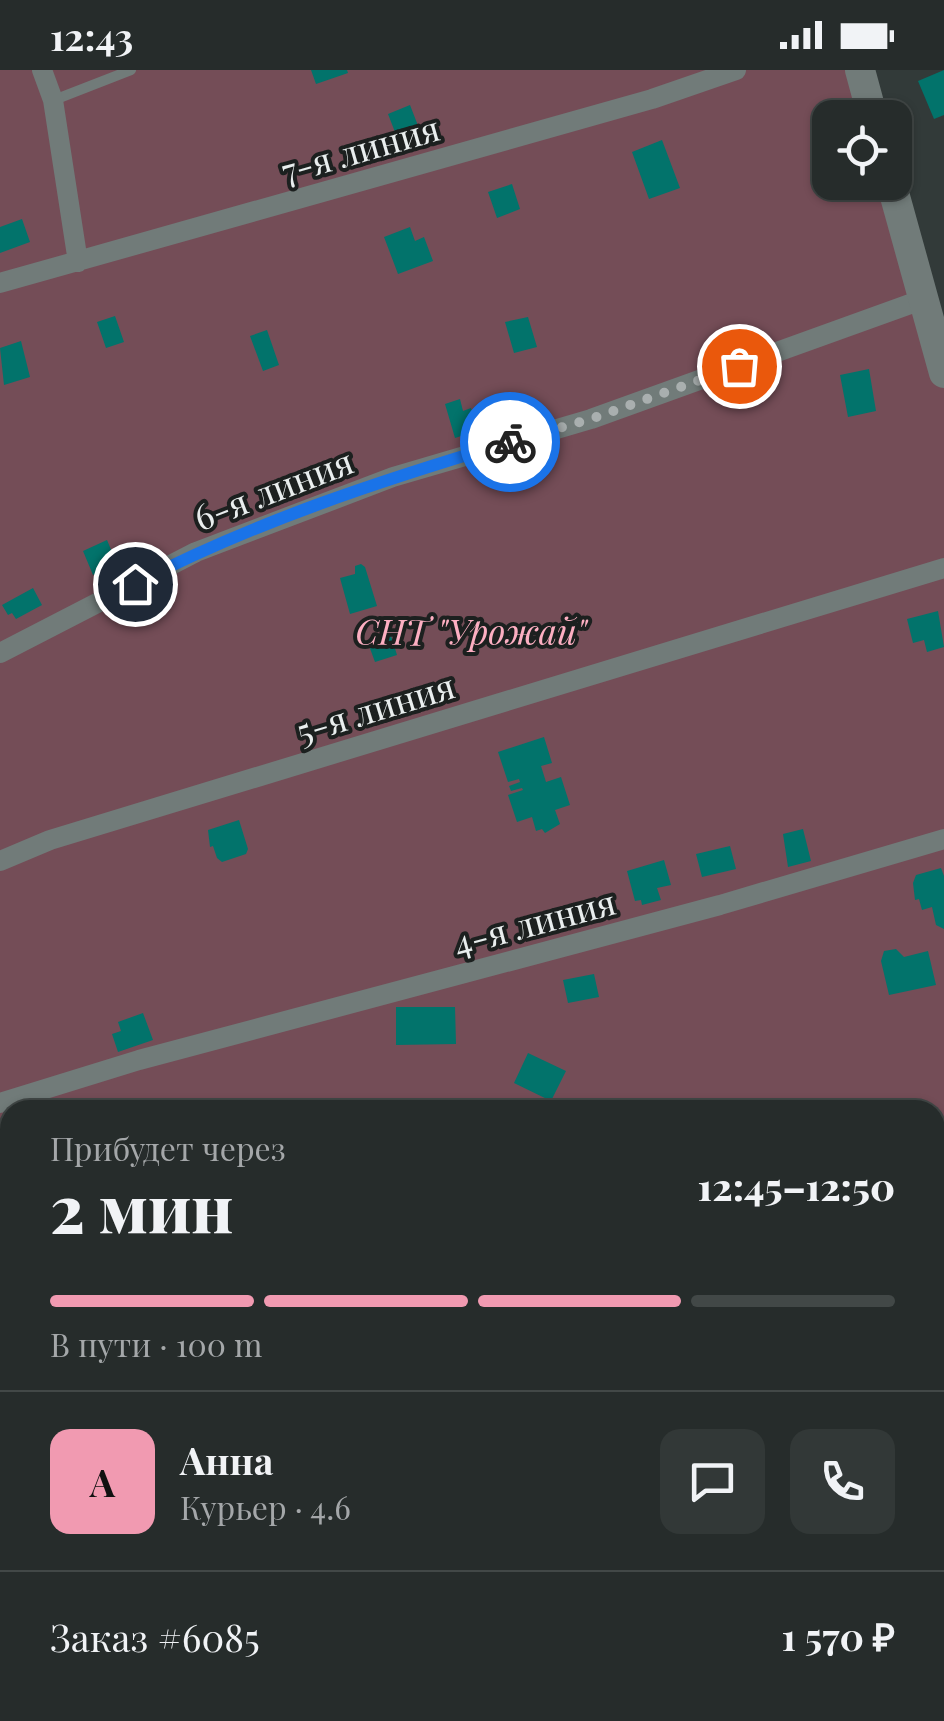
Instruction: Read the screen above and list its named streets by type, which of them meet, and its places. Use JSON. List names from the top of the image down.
{
  "streets": {
    "street": [
      "7-я линия",
      "6-я линия",
      "5-я линия",
      "4-я линия"
    ]
  },
  "parks": ["СНТ \"Урожай\""],
  "page": {
    "status": "12:43",
    "heading": ["2 мин", "Прибудет через", "12:45–12:50"],
    "panel": [
      "Анна",
      "Курьер · 4.6",
      "Заказ #6085",
      "1 570 ₽"
    ],
    "bar": "В пути · 100 m",
    "round": "А"
  }
}
